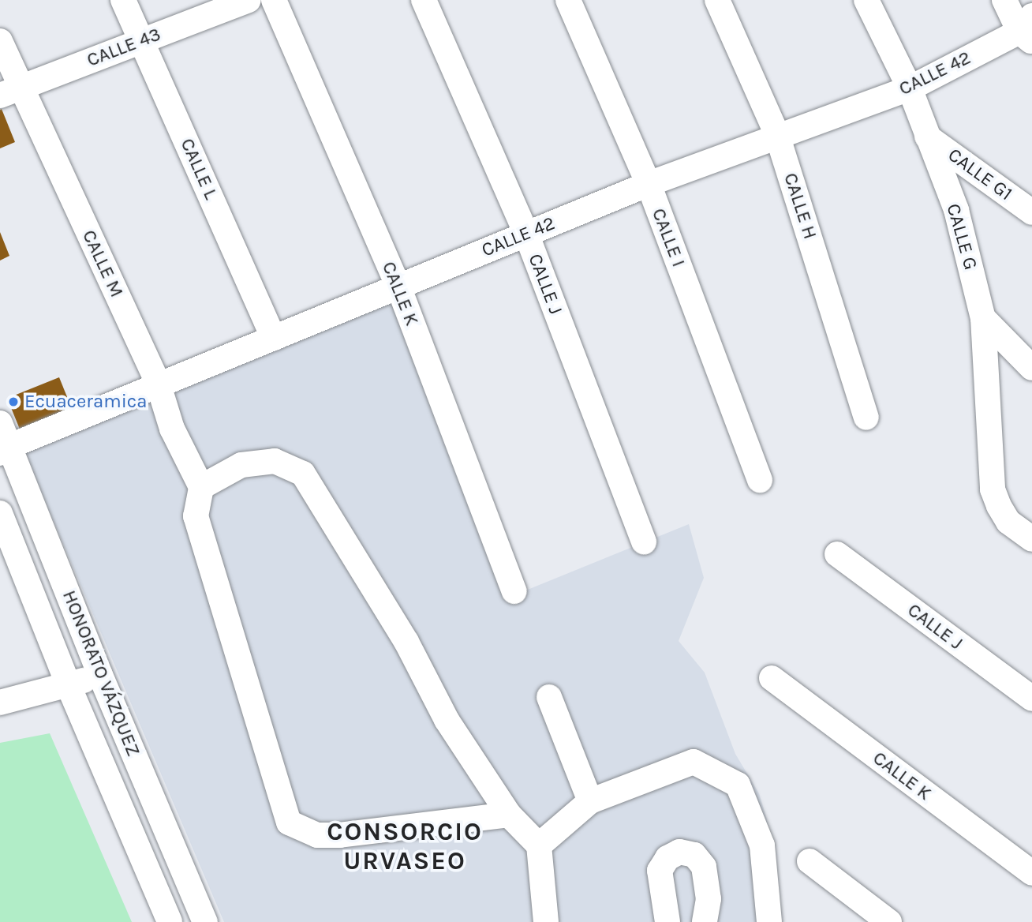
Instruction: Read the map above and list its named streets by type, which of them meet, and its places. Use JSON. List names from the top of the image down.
{
  "streets": {
    "street": [
      "CALLE 43",
      "CALLE 42",
      "CALLE L",
      "CALLE G1",
      "CALLE H",
      "CALLE G",
      "CALLE I",
      "CALLE M",
      "CALLE J",
      "CALLE K",
      "HONORATO VÁZQUEZ"
    ]
  },
  "crossings": [
    ["CALLE 43", "CALLE L"],
    ["CALLE 43", "CALLE M"],
    ["CALLE 42", "CALLE L"],
    ["CALLE 42", "CALLE H"],
    ["CALLE 42", "CALLE G"],
    ["CALLE 42", "CALLE I"],
    ["CALLE 42", "CALLE M"],
    ["CALLE 42", "CALLE J"],
    ["CALLE 42", "CALLE K"],
    ["CALLE 42", "HONORATO VÁZQUEZ"],
    ["CALLE G1", "CALLE G"]
  ],
  "districts": ["CONSORCIO URVASEO"],
  "places": ["Ecuaceramica"]
}
